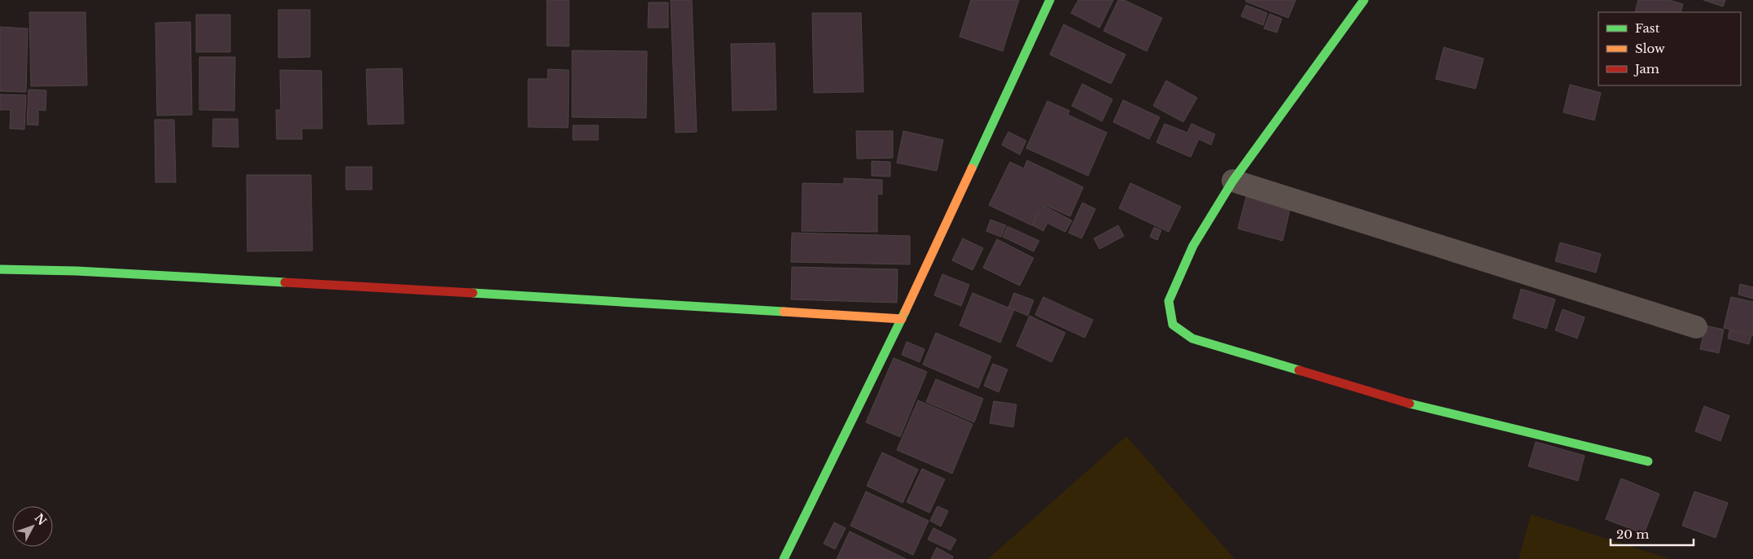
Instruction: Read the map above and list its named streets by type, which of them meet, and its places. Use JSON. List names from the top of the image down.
{
  "legend": ["Fast", "Slow", "Jam"],
  "scale_bar": "20 m",
  "north": "top right"
}
